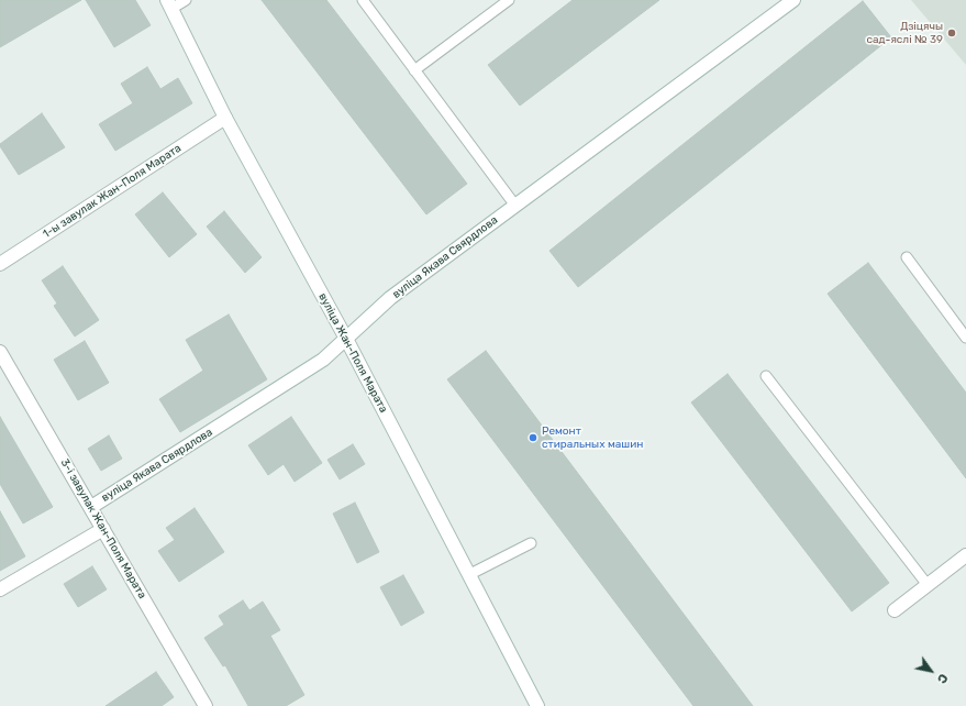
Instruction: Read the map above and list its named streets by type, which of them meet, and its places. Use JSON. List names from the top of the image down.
{
  "streets": {
    "street": [
      "1-ы завулак Жан-Поля Марата",
      "вуліца Якава Свярдлова",
      "вуліца Жан-Поля Марата",
      "3-і завулак Жан-Поля Марата"
    ]
  },
  "crossings": [
    ["1-ы завулак Жан-Поля Марата", "вуліца Жан-Поля Марата"],
    ["вуліца Якава Свярдлова", "вуліца Жан-Поля Марата"],
    ["вуліца Якава Свярдлова", "3-і завулак Жан-Поля Марата"]
  ],
  "places": ["Дзіцячы сад-яслі № 39", "Ремонт стиральных машин"],
  "north": "bottom right"
}
